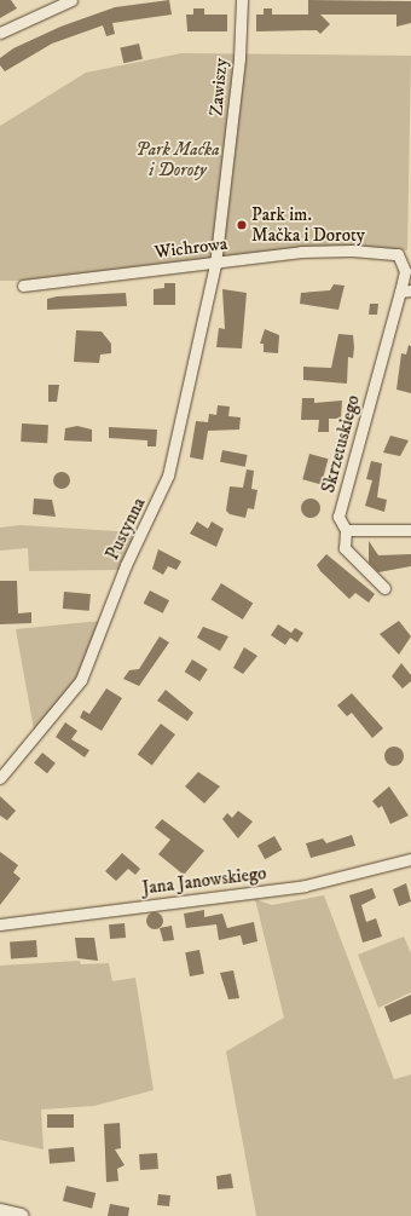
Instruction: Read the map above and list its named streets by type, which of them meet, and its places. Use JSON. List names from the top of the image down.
{
  "streets": {
    "street": [
      "Zawiszy",
      "Wichrowa",
      "Skrzetuskiego",
      "Pustynna",
      "Jana Janowskiego"
    ]
  },
  "crossings": [
    ["Zawiszy", "Wichrowa"],
    ["Zawiszy", "Pustynna"],
    ["Wichrowa", "Skrzetuskiego"],
    ["Wichrowa", "Pustynna"]
  ],
  "parks": ["Park Maćka i Doroty"],
  "places": ["Park im. Mačka i Doroty"]
}
